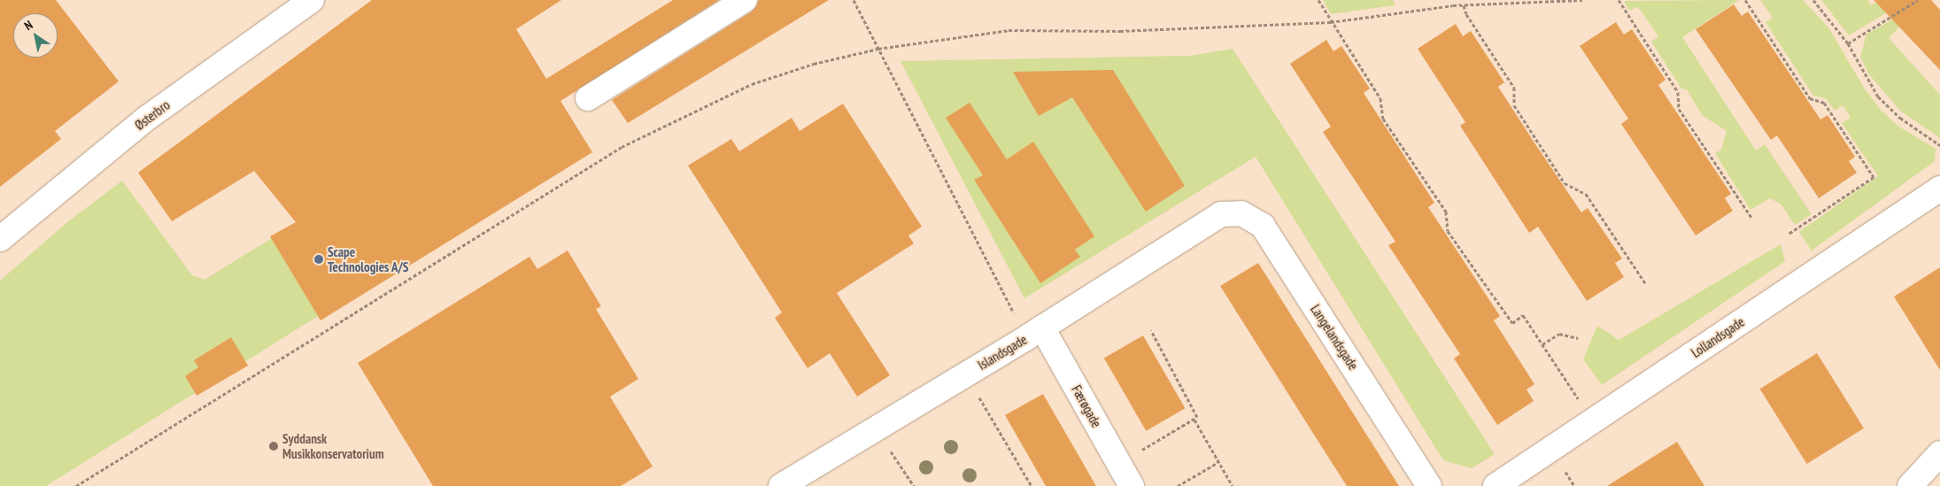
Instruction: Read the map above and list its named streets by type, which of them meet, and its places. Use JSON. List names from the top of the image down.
{
  "streets": {
    "street": [
      "Østerbro",
      "Langelandsgade",
      "Lollandsgade",
      "Islandsgade",
      "Færøgade"
    ]
  },
  "crossings": [
    ["Langelandsgade", "Islandsgade"],
    ["Islandsgade", "Færøgade"]
  ],
  "places": ["Scape Technologies A/S", "Syddansk Musikkonservatorium"],
  "north": "top left"
}
